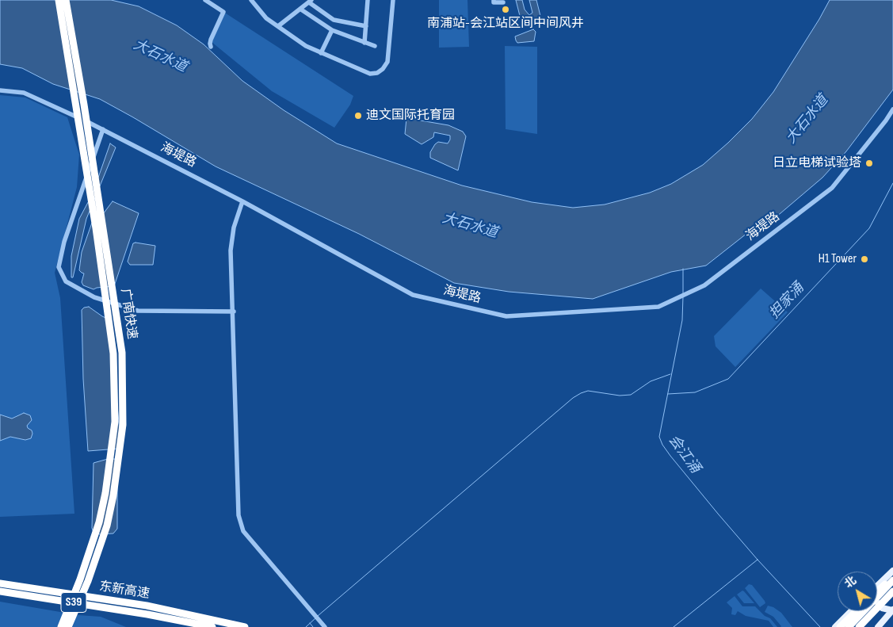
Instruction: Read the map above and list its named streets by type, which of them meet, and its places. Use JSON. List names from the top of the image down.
{
  "streets": {
    "highway": ["广南快速", "东新高速", "S39"],
    "street": ["海堤路"]
  },
  "water": ["大石水道", "担家涌", "会江涌"],
  "places": [
    "南浦站-会江站区间中间风井",
    "迪文国际托育园",
    "日立电梯试验塔",
    "H1 Tower"
  ],
  "north": "top left"
}
